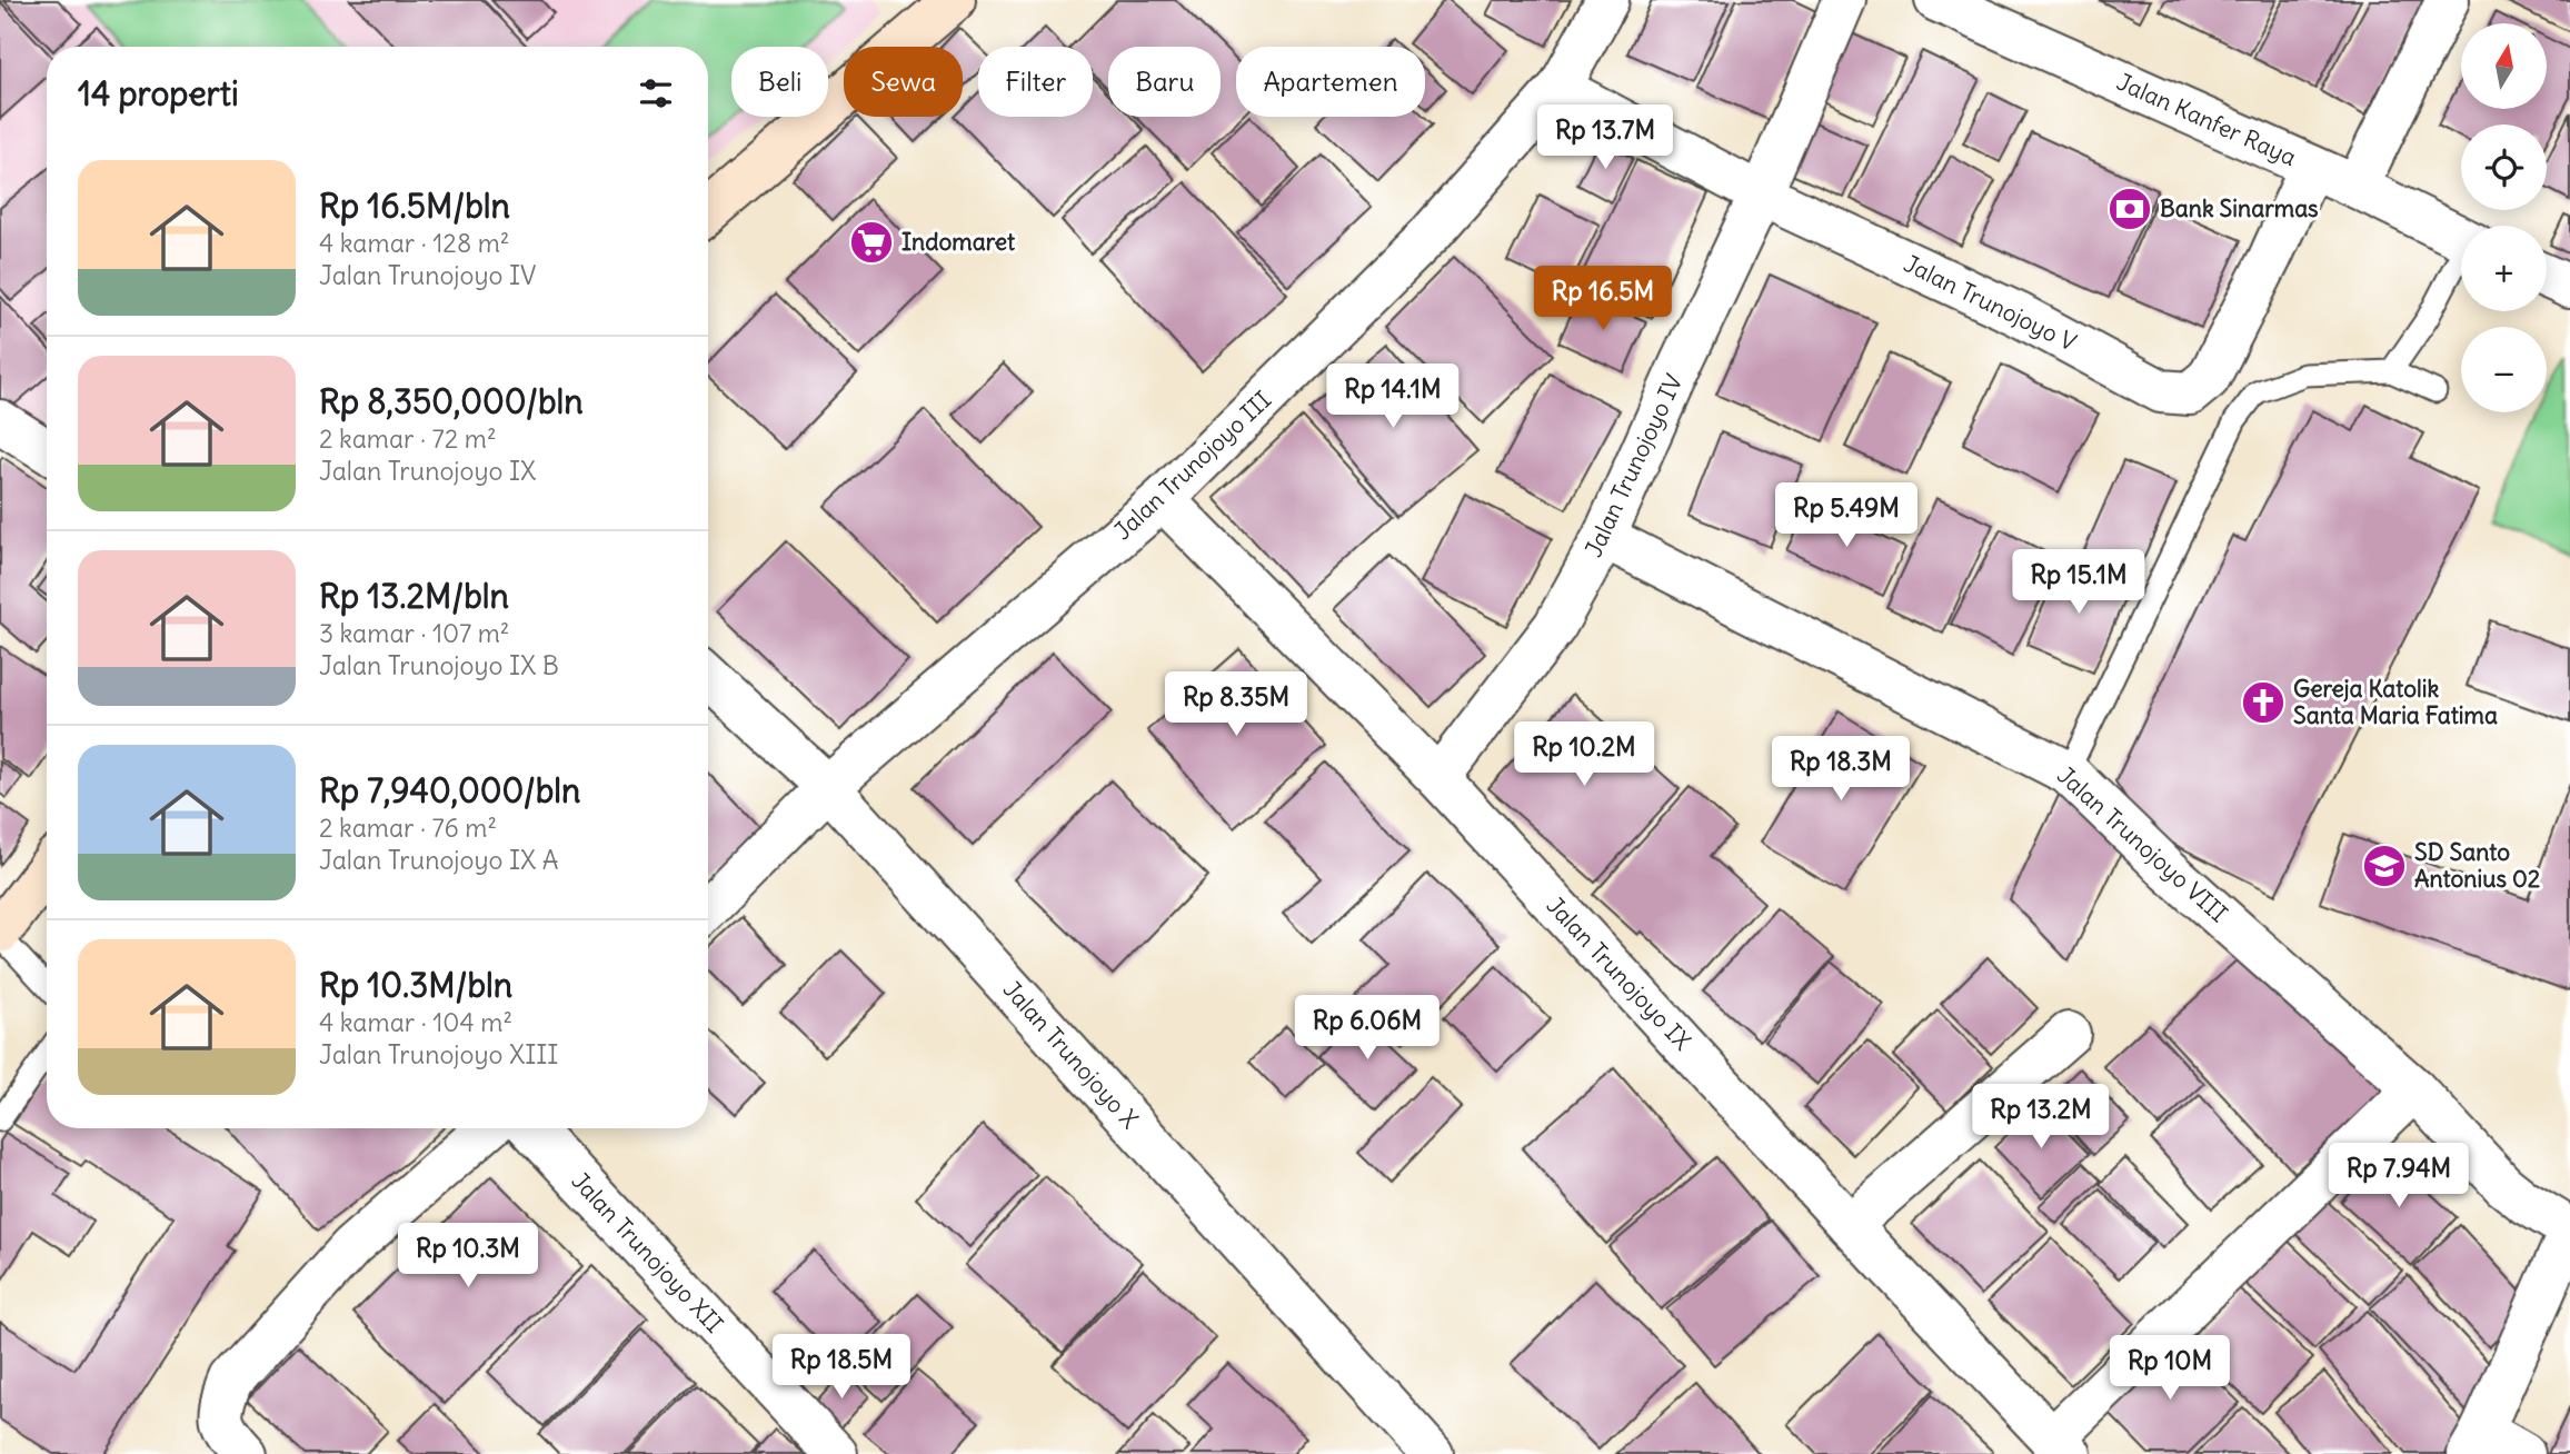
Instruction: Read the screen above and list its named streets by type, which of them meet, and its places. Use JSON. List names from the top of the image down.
{
  "streets": {
    "street": [
      "Jalan Kanfer Raya",
      "Jalan Trunojoyo V",
      "Jalan Trunojoyo III",
      "Jalan Trunojoyo IV",
      "Jalan Trunojoyo VIII",
      "Jalan Trunojoyo IX",
      "Jalan Trunojoyo X",
      "Jalan Trunojoyo XII"
    ]
  },
  "crossings": [
    ["Jalan Kanfer Raya", "Jalan Trunojoyo V"],
    ["Jalan Trunojoyo V", "Jalan Trunojoyo III"],
    ["Jalan Trunojoyo V", "Jalan Trunojoyo IV"],
    ["Jalan Trunojoyo III", "Jalan Trunojoyo IX"],
    ["Jalan Trunojoyo III", "Jalan Trunojoyo X"],
    ["Jalan Trunojoyo IV", "Jalan Trunojoyo VIII"],
    ["Jalan Trunojoyo IV", "Jalan Trunojoyo IX"]
  ],
  "places": {
    "bank": ["Bank Sinarmas"],
    "supermarket": ["Indomaret"],
    "church": ["Gereja Katolik Santa Maria Fatima"],
    "school or university": ["SD Santo Antonius 02"]
  },
  "north": "top",
  "page": {
    "map_buttons": ["+", "−"],
    "chip": [
      "Beli",
      "Sewa",
      "Filter",
      "Baru",
      "Apartemen"
    ],
    "heading": "14 properti",
    "price": [
      "Rp 13.7M",
      "Rp 16.5M",
      "Rp 14.1M",
      "Rp 5.49M",
      "Rp 15.1M",
      "Rp 8.35M",
      "Rp 10.2M",
      "Rp 18.3M",
      "Rp 6.06M",
      "Rp 13.2M",
      "Rp 7.94M",
      "Rp 10.3M",
      "Rp 18.5M",
      "Rp 10M"
    ],
    "list": [
      {
        "name": "Rp 16.5M/bln",
        "note": "4 kamar · 128 m² · Jalan Trunojoyo IV"
      },
      {
        "name": "Rp 8,350,000/bln",
        "note": "2 kamar · 72 m² · Jalan Trunojoyo IX"
      },
      {
        "name": "Rp 13.2M/bln",
        "note": "3 kamar · 107 m² · Jalan Trunojoyo IX B"
      },
      {
        "name": "Rp 7,940,000/bln",
        "note": "2 kamar · 76 m² · Jalan Trunojoyo IX A"
      },
      {
        "name": "Rp 10.3M/bln",
        "note": "4 kamar · 104 m² · Jalan Trunojoyo XIII"
      }
    ]
  }
}
